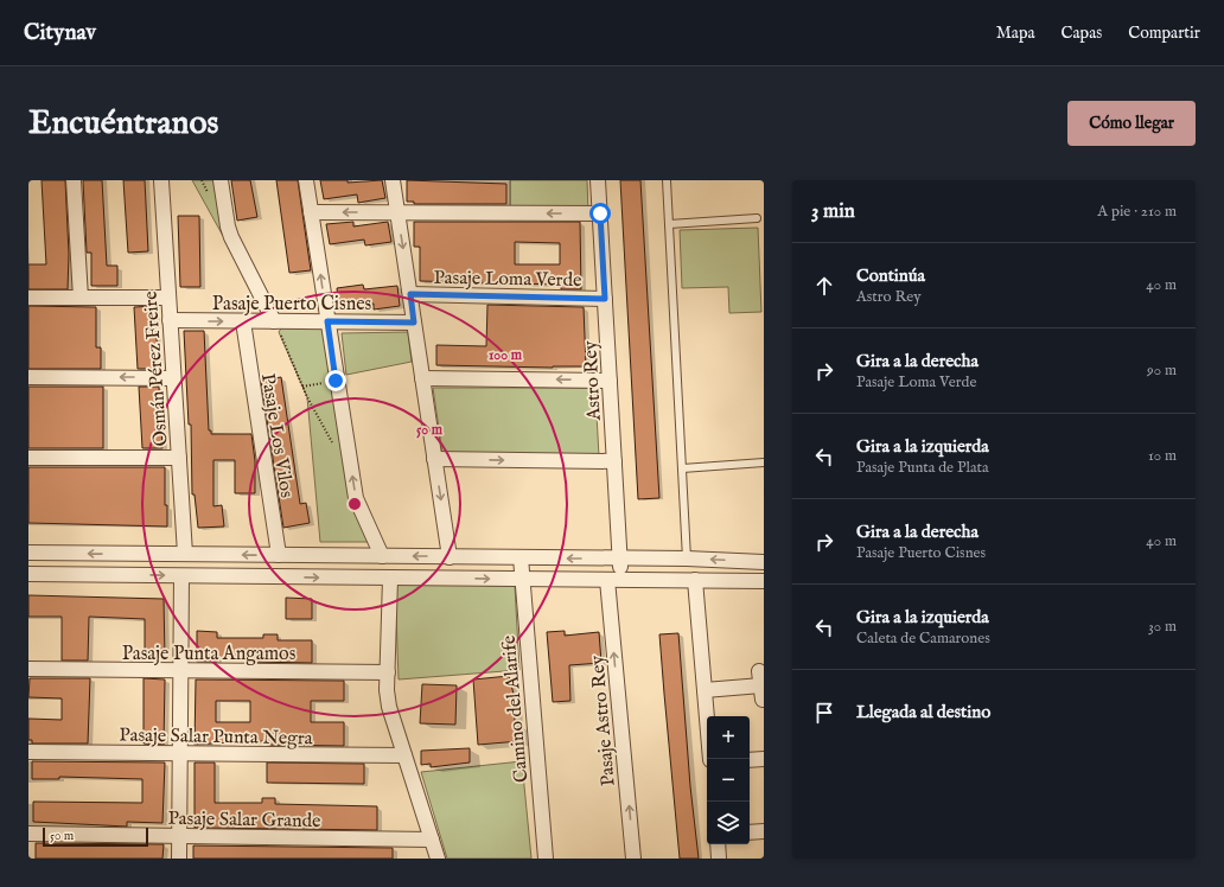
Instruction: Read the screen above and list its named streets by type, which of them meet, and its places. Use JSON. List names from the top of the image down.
{
  "streets": {
    "street": [
      "Pasaje Loma Verde",
      "Pasaje Puerto Cisnes",
      "Osmán Pérez Freire",
      "Astro Rey",
      "Pasaje Los Vilos",
      "Pasaje Punta Angamos",
      "Camino del Alarife",
      "Pasaje Astro Rey",
      "Pasaje Salar Punta Negra",
      "Pasaje Salar Grande"
    ]
  },
  "crossings": [
    ["Pasaje Loma Verde", "Astro Rey"],
    ["Pasaje Puerto Cisnes", "Osmán Pérez Freire"],
    ["Pasaje Puerto Cisnes", "Pasaje Los Vilos"],
    ["Astro Rey", "Pasaje Astro Rey"]
  ],
  "scale_bar": "50 m",
  "page": {
    "header": "Citynav",
    "nav": ["Mapa", "Capas", "Compartir"],
    "buttons": "Cómo llegar",
    "title": "Encuéntranos",
    "heading": ["3 min", "A pie · 210 m"],
    "list": [
      ["Continúa", "Astro Rey", "40 m"],
      ["Gira a la derecha", "Pasaje Loma Verde", "90 m"],
      ["Gira a la izquierda", "Pasaje Punta de Plata", "10 m"],
      ["Gira a la derecha", "Pasaje Puerto Cisnes", "40 m"],
      ["Gira a la izquierda", "Caleta de Camarones", "30 m"],
      "Llegada al destino"
    ],
    "map_buttons": ["+", "−"],
    "scale": "50 m"
  },
  "rings": ["100 m", "50 m"]
}
